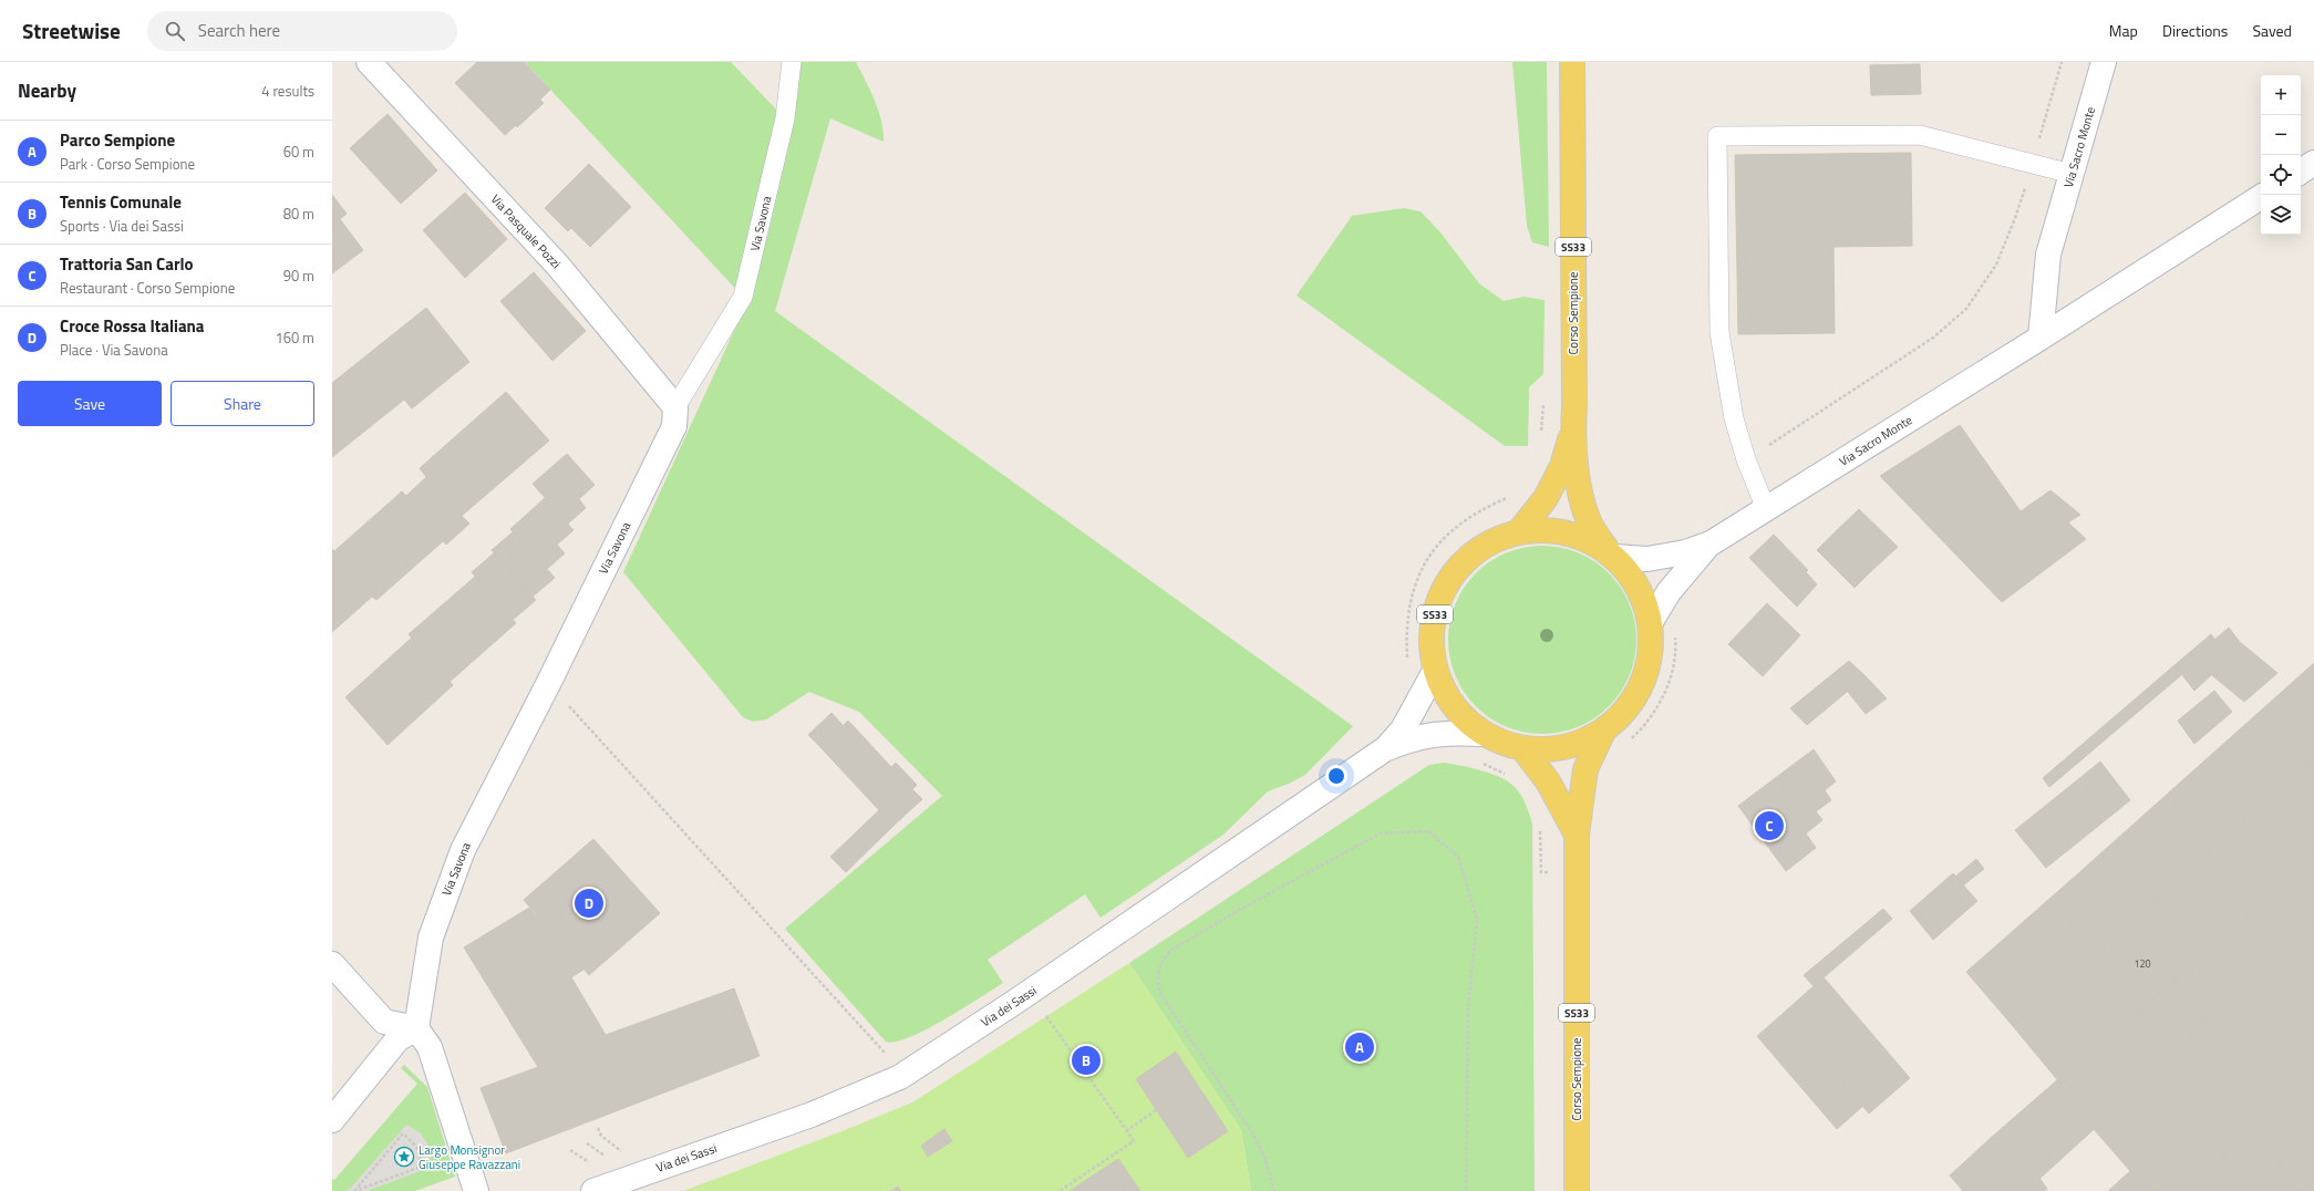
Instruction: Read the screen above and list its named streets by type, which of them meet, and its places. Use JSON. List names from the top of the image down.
{
  "streets": {
    "main road": ["SS33", "Corso Sempione"],
    "street": [
      "Via Sacro Monte",
      "Via Savona",
      "Via Pasquale Pozzi",
      "Via dei Sassi"
    ]
  },
  "crossings": [
    ["Via Sacro Monte", "SS33"],
    ["Via Savona", "Via Pasquale Pozzi"],
    ["SS33", "Corso Sempione"],
    ["SS33", "Via dei Sassi"]
  ],
  "places": {
    "place": ["Largo Monsignor Giuseppe Ravazzani"]
  },
  "house_numbers": ["120"],
  "page": {
    "header": "Streetwise",
    "search": "Search here",
    "nav": ["Map", "Directions", "Saved"],
    "heading": ["Nearby", "4 results"],
    "map_buttons": ["+", "−"],
    "list": [
      {
        "mark": "A",
        "name": "Parco Sempione",
        "note": "Park · Corso Sempione",
        "value": "60 m"
      },
      {
        "mark": "B",
        "name": "Tennis Comunale",
        "note": "Sports · Via dei Sassi",
        "value": "80 m"
      },
      {
        "mark": "C",
        "name": "Trattoria San Carlo",
        "note": "Restaurant · Corso Sempione",
        "value": "90 m"
      },
      {
        "mark": "D",
        "name": "Croce Rossa Italiana",
        "note": "Place · Via Savona",
        "value": "160 m"
      }
    ],
    "buttons": ["Save", "Share"],
    "pins": [
      "C",
      "D",
      "A",
      "B"
    ]
  }
}
